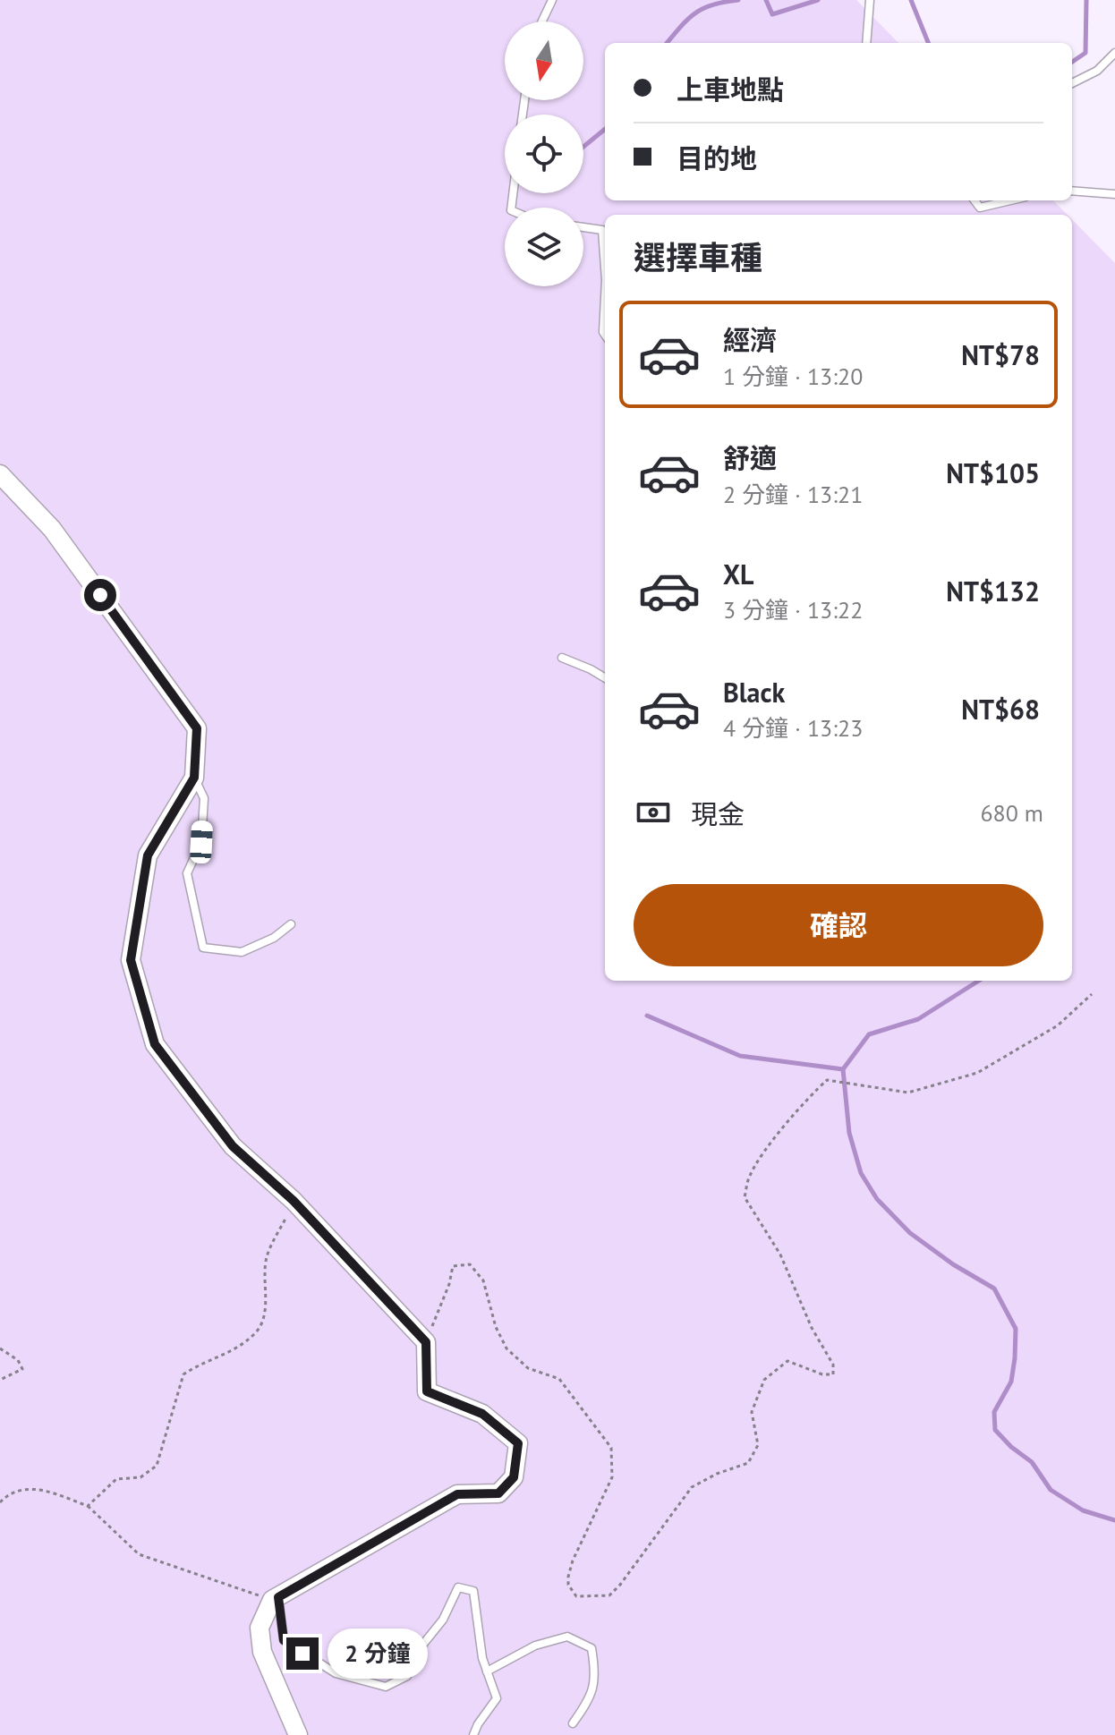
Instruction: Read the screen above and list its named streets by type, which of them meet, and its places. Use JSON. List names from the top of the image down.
{
  "north": "bottom",
  "page": {
    "banner": ["上車地點", "目的地"],
    "heading": "選擇車種",
    "list": [
      {
        "name": "經濟",
        "note": "1 分鐘 · 13:20",
        "value": "NT$78"
      },
      {
        "name": "舒適",
        "note": "2 分鐘 · 13:21",
        "value": "NT$105"
      },
      {
        "name": "XL",
        "note": "3 分鐘 · 13:22",
        "value": "NT$132"
      },
      {
        "name": "Black",
        "note": "4 分鐘 · 13:23",
        "value": "NT$68"
      }
    ],
    "pay": ["現金", "680 m"],
    "buttons": "確認",
    "bubble": "2 分鐘"
  }
}
